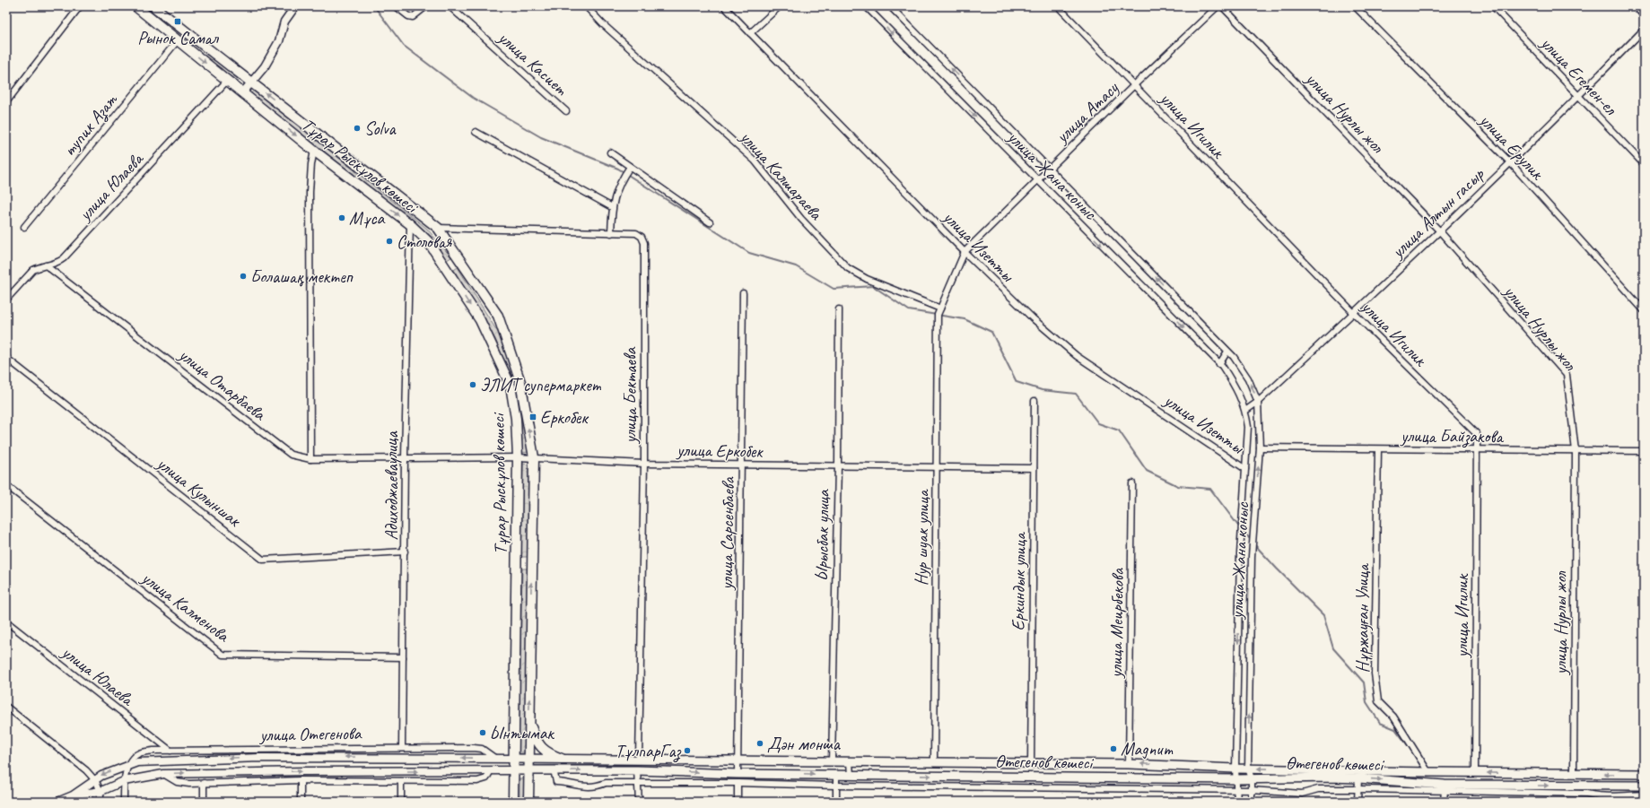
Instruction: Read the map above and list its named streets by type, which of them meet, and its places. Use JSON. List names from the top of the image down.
{
  "streets": {
    "main road": ["Тұрар Рыскұлов көшесі", "Өтегенов көшесі"],
    "street": [
      "улица Касиет",
      "улица Егемен-ел",
      "улица Атасу",
      "улица Нурлы жол",
      "тупик Азат",
      "улица Игилик",
      "улица Ерулик",
      "улица Калшараева",
      "улица Жана коныс",
      "улица Юлаева",
      "улица Алтын гасыр",
      "улица Изетты",
      "улица Отарбаева",
      "улица Бектаева",
      "улица Байзакова",
      "улица Еркобек",
      "Адиходжаеваулица",
      "улица Кулыншак",
      "улица Сарсенбаева",
      "Ырысбак улица",
      "Нур шуак улица",
      "Еркиндык улица",
      "улица Калменова",
      "Нұржауған Улица",
      "улица Меирбекова",
      "улица Отегенова"
    ]
  },
  "crossings": [
    ["улица Егемен-ел", "улица Алтын гасыр"],
    ["улица Атасу", "улица Игилик"],
    ["улица Атасу", "улица Калшараева"],
    ["улица Атасу", "улица Жана коныс"],
    ["улица Атасу", "улица Изетты"],
    ["улица Атасу", "Нур шуак улица"],
    ["улица Нурлы жол", "улица Алтын гасыр"],
    ["улица Нурлы жол", "улица Байзакова"],
    ["улица Нурлы жол", "Өтегенов көшесі"],
    ["тупик Азат", "Тұрар Рыскұлов көшесі"],
    ["улица Игилик", "улица Алтын гасыр"],
    ["улица Игилик", "улица Байзакова"],
    ["улица Игилик", "Өтегенов көшесі"],
    ["улица Ерулик", "улица Алтын гасыр"],
    ["Тұрар Рыскұлов көшесі", "улица Юлаева"],
    ["Тұрар Рыскұлов көшесі", "улица Бектаева"],
    ["Тұрар Рыскұлов көшесі", "улица Еркобек"],
    ["Тұрар Рыскұлов көшесі", "Адиходжаеваулица"],
    ["Тұрар Рыскұлов көшесі", "улица Отегенова"],
    ["Тұрар Рыскұлов көшесі", "Өтегенов көшесі"],
    ["улица Жана коныс", "улица Алтын гасыр"],
    ["улица Жана коныс", "улица Изетты"],
    ["улица Жана коныс", "улица Байзакова"],
    ["улица Жана коныс", "Өтегенов көшесі"],
    ["улица Юлаева", "улица Отарбаева"],
    ["улица Юлаева", "улица Отегенова"],
    ["улица Отарбаева", "улица Еркобек"],
    ["улица Отарбаева", "Адиходжаеваулица"],
    ["улица Бектаева", "улица Еркобек"],
    ["улица Бектаева", "Өтегенов көшесі"],
    ["улица Байзакова", "Нұржауған Улица"],
    ["улица Еркобек", "Адиходжаеваулица"],
    ["улица Еркобек", "улица Сарсенбаева"],
    ["улица Еркобек", "Ырысбак улица"],
    ["улица Еркобек", "Нур шуак улица"],
    ["улица Еркобек", "Еркиндык улица"],
    ["Адиходжаеваулица", "улица Кулыншак"],
    ["Адиходжаеваулица", "улица Калменова"],
    ["Адиходжаеваулица", "улица Отегенова"],
    ["улица Сарсенбаева", "Өтегенов көшесі"],
    ["Ырысбак улица", "Өтегенов көшесі"],
    ["Нур шуак улица", "Өтегенов көшесі"],
    ["Еркиндык улица", "Өтегенов көшесі"],
    ["Нұржауған Улица", "Өтегенов көшесі"],
    ["улица Меирбекова", "Өтегенов көшесі"],
    ["улица Отегенова", "Өтегенов көшесі"]
  ],
  "places": {
    "transit": ["Рынок Самал", "Еркобек"],
    "other": [
      "Solva",
      "Мұса",
      "Столовая",
      "Болашақ мектеп",
      "ЭЛИТ супермаркет",
      "Ынтымак",
      "Дән монша",
      "Magnum",
      "ТұлпарГаз"
    ]
  }
}
